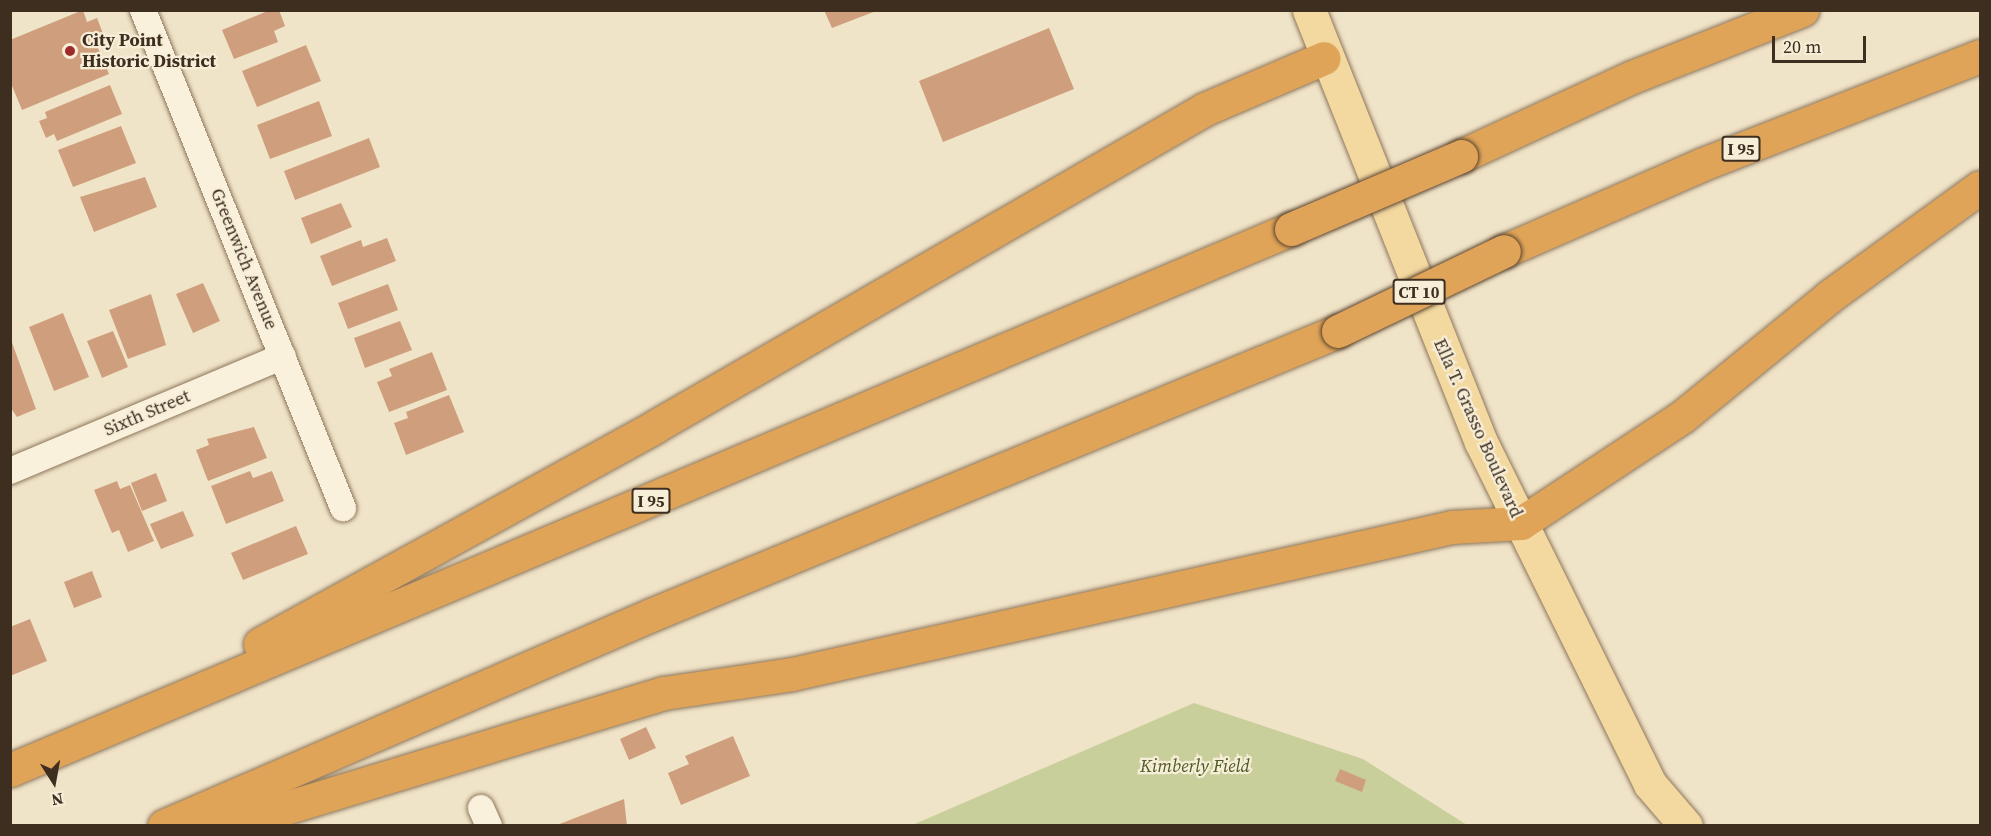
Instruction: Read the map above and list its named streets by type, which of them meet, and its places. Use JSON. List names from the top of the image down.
{
  "streets": {
    "highway": ["I 95"],
    "main road": ["CT 10", "Ella T. Grasso Boulevard"],
    "street": ["Greenwich Avenue", "Sixth Street"]
  },
  "crossings": [
    ["Greenwich Avenue", "Sixth Street"]
  ],
  "parks": ["Kimberly Field"],
  "places": ["City Point Historic District"],
  "scale_bar": "20 m",
  "north": "bottom"
}
